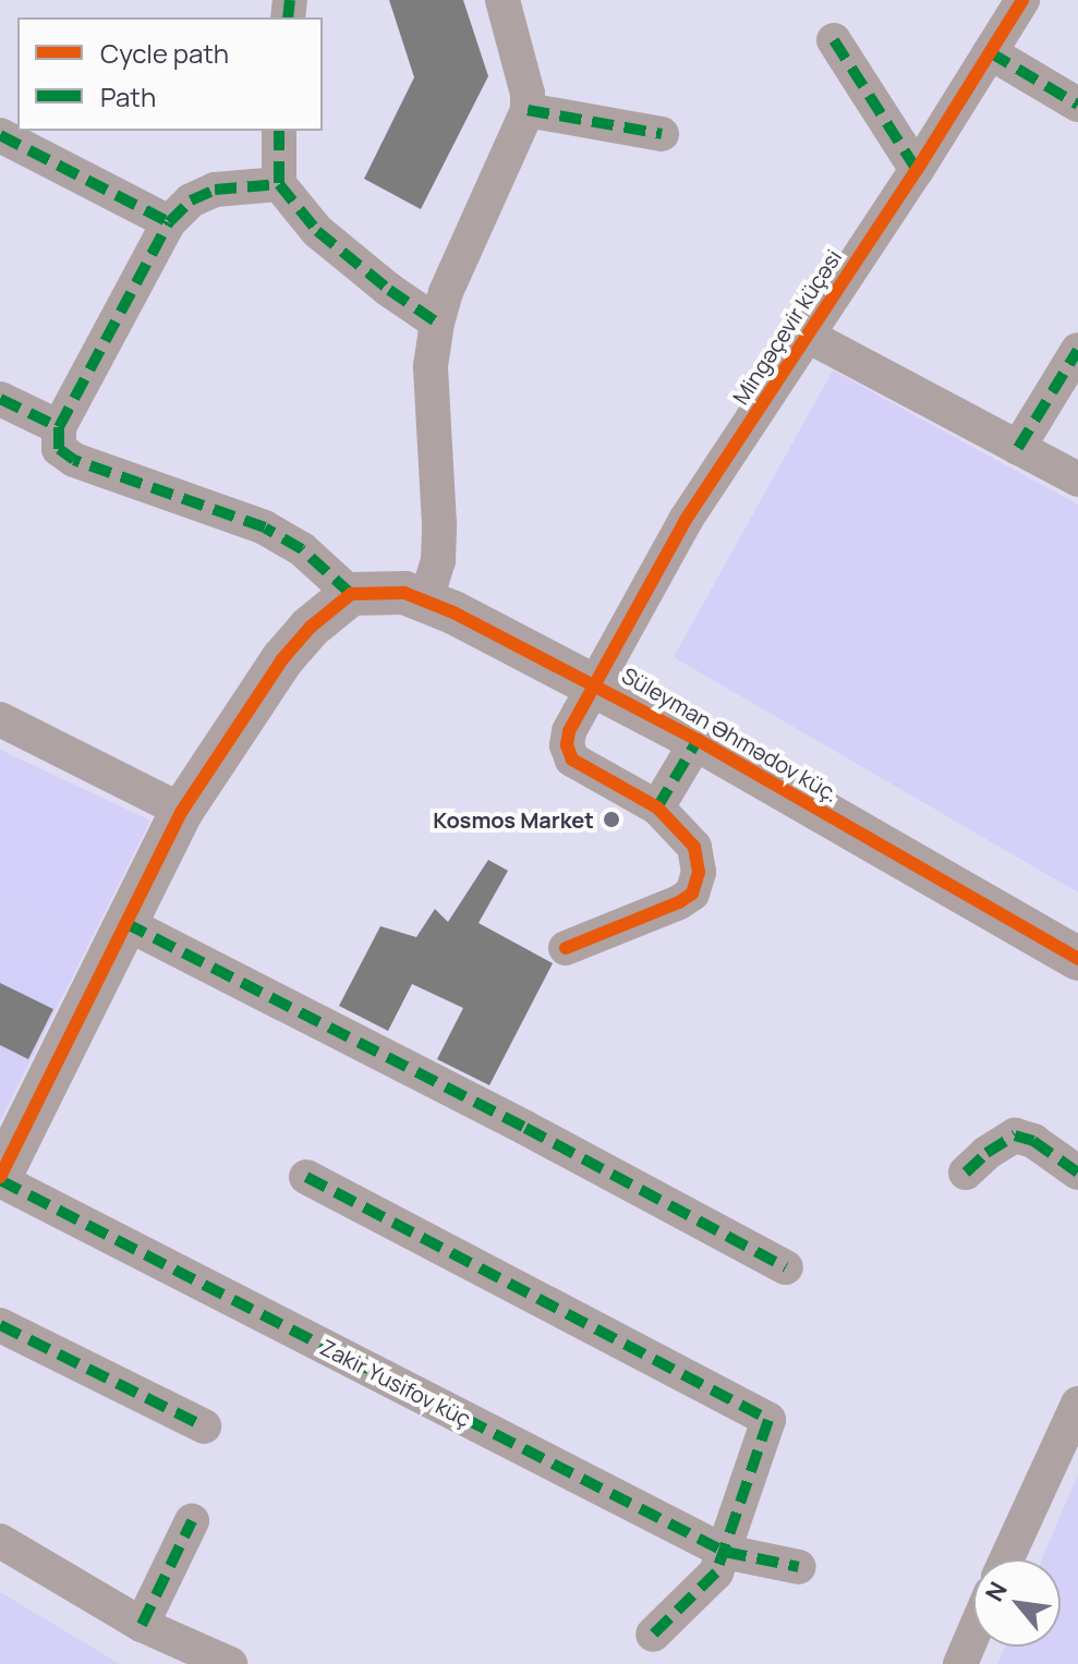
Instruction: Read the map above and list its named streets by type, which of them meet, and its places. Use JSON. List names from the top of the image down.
{
  "streets": {
    "street": ["Mingəçevir küçəsi", "Süleyman Əhmədov küç.", "Zakir Yusifov küç"]
  },
  "crossings": [
    ["Mingəçevir küçəsi", "Süleyman Əhmədov küç."]
  ],
  "places": ["Kosmos Market"],
  "legend": ["Cycle path", "Path"],
  "north": "top left"
}
